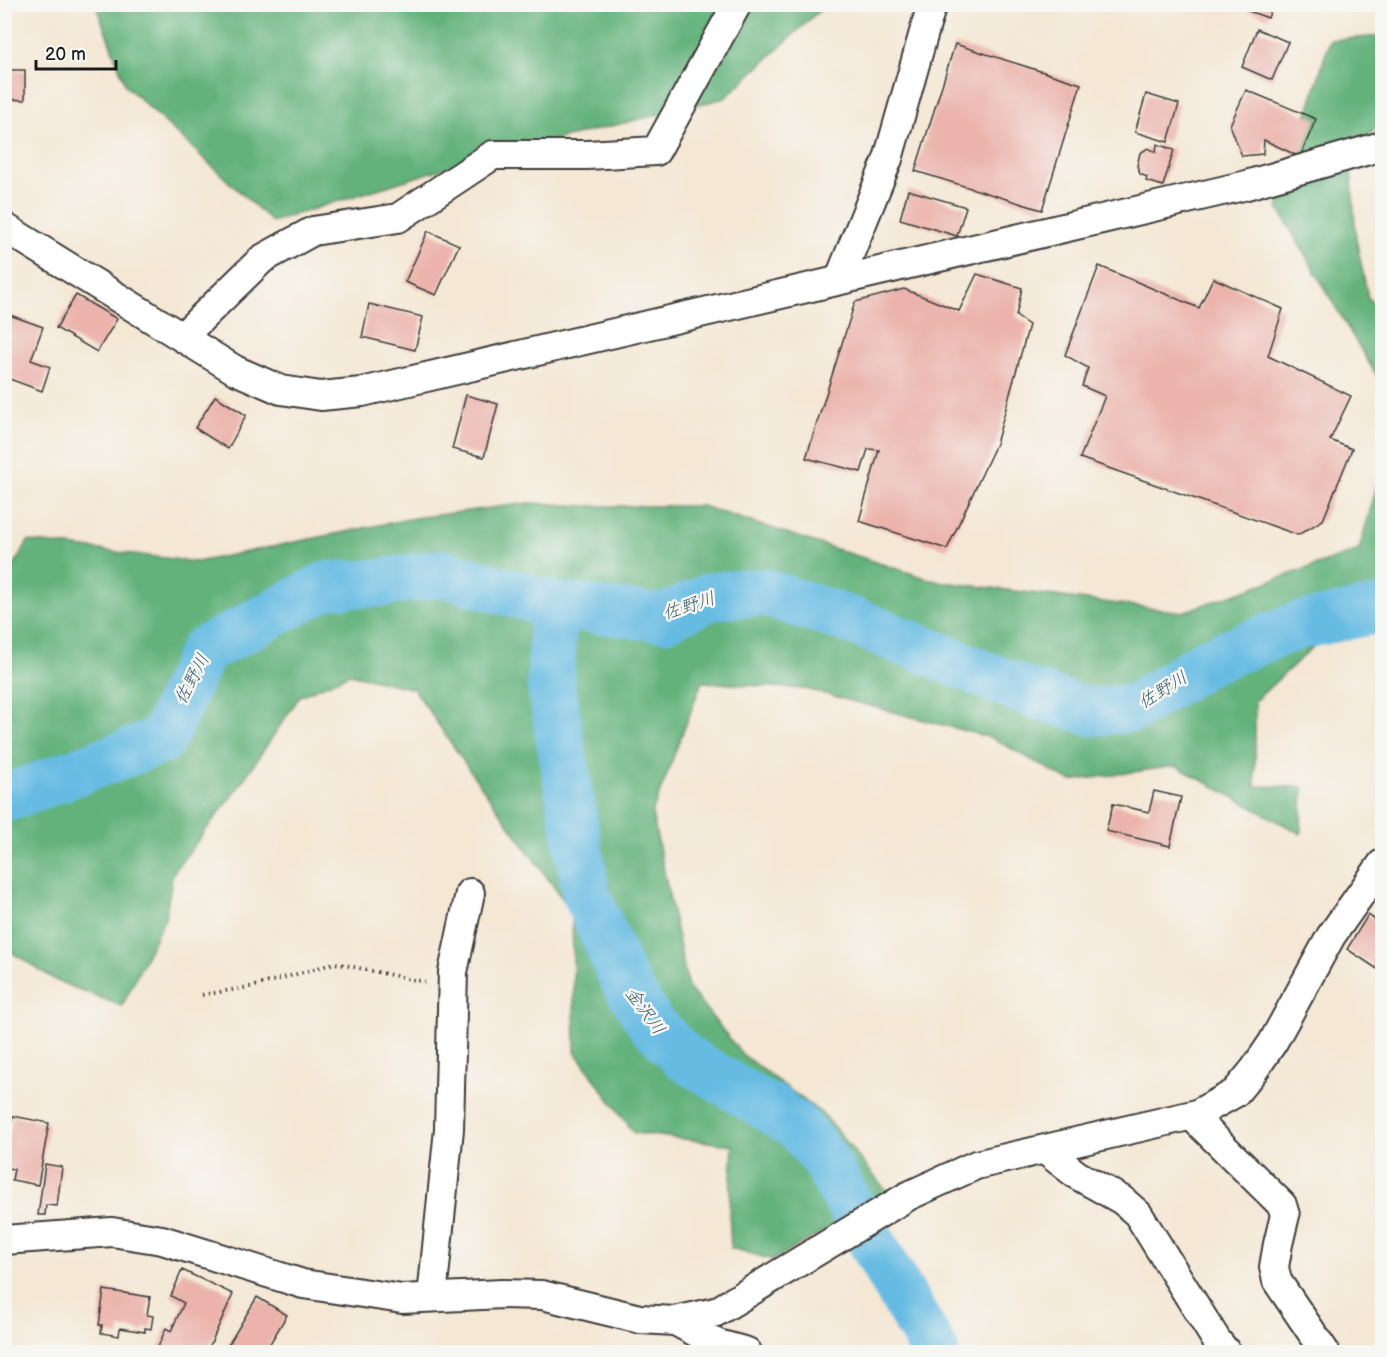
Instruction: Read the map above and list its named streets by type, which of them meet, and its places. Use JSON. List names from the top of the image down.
{
  "water": ["佐野川", "金沢川"],
  "scale_bar": "20 m"
}
